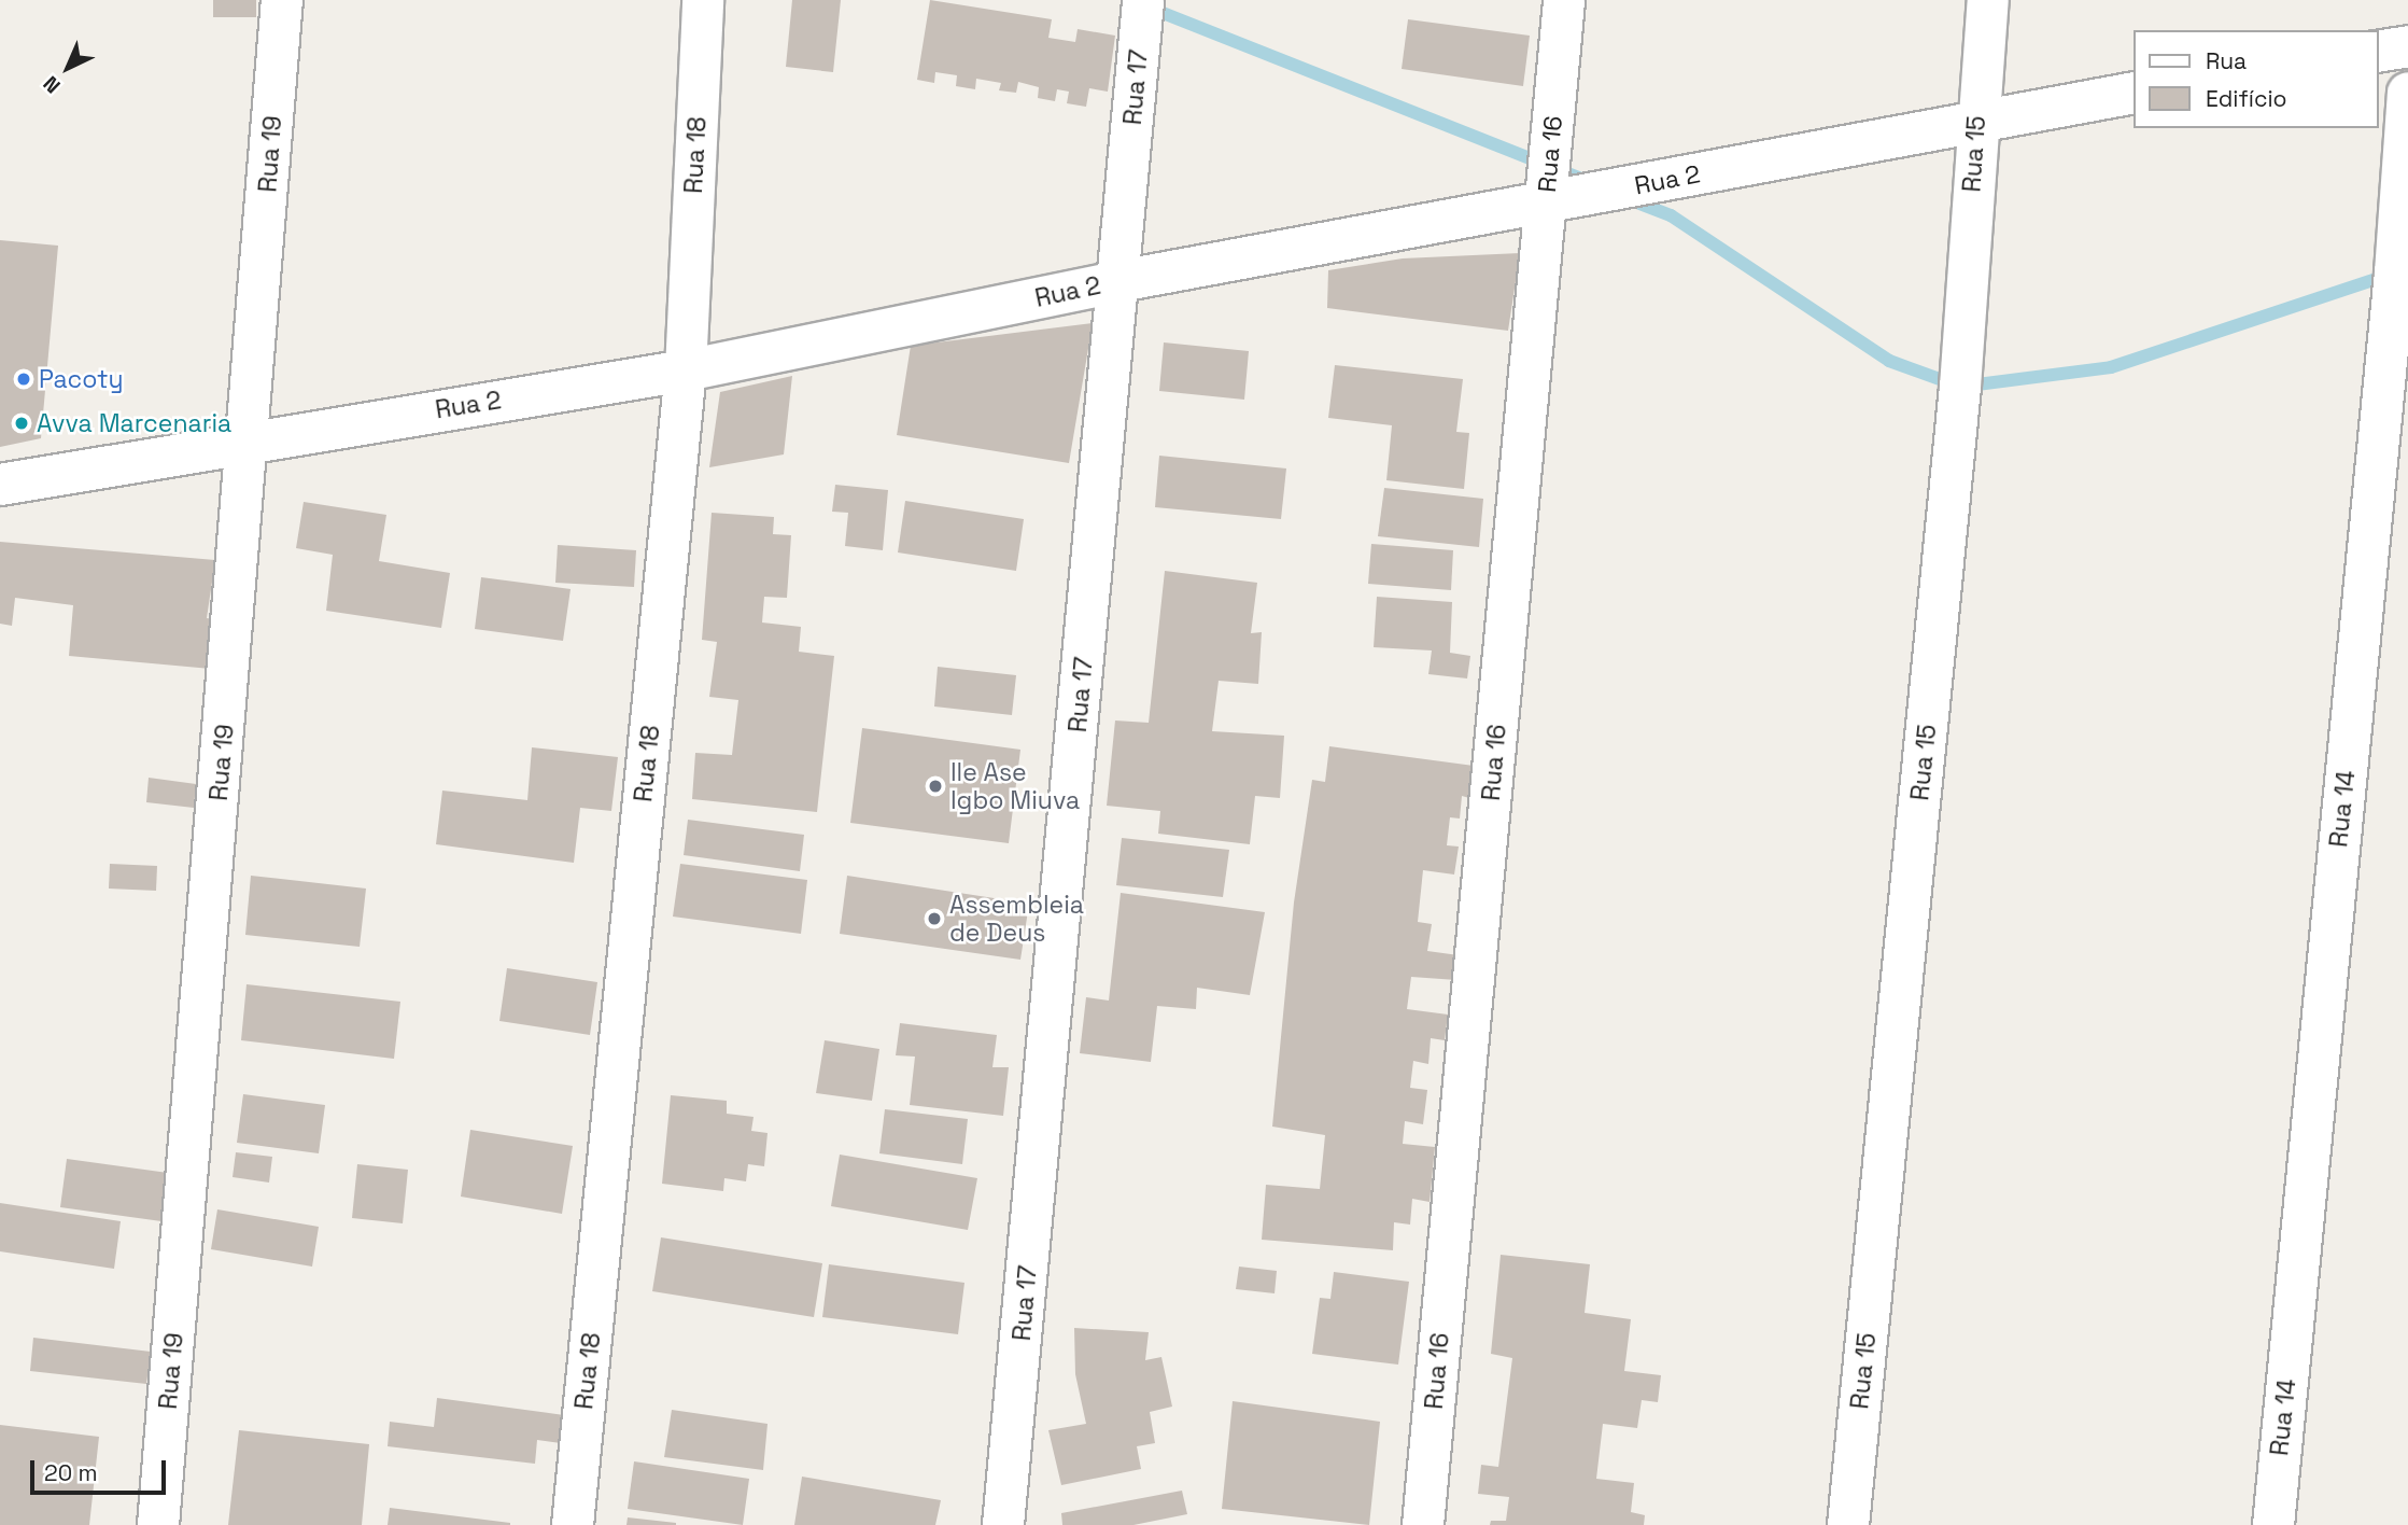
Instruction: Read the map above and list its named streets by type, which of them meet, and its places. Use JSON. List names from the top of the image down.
{
  "streets": {
    "street": [
      "Rua 17",
      "Rua 19",
      "Rua 16",
      "Rua 15",
      "Rua 18",
      "Rua 2",
      "Rua 14"
    ]
  },
  "crossings": [
    ["Rua 17", "Rua 2"],
    ["Rua 19", "Rua 2"],
    ["Rua 16", "Rua 2"],
    ["Rua 15", "Rua 2"],
    ["Rua 18", "Rua 2"]
  ],
  "places": [
    "Pacoty",
    "Avva Marcenaria",
    "Ile Ase Igbo Miuva",
    "Assembleia de Deus"
  ],
  "legend": ["Rua", "Edifício"],
  "scale_bar": "20 m",
  "north": "bottom left"
}
